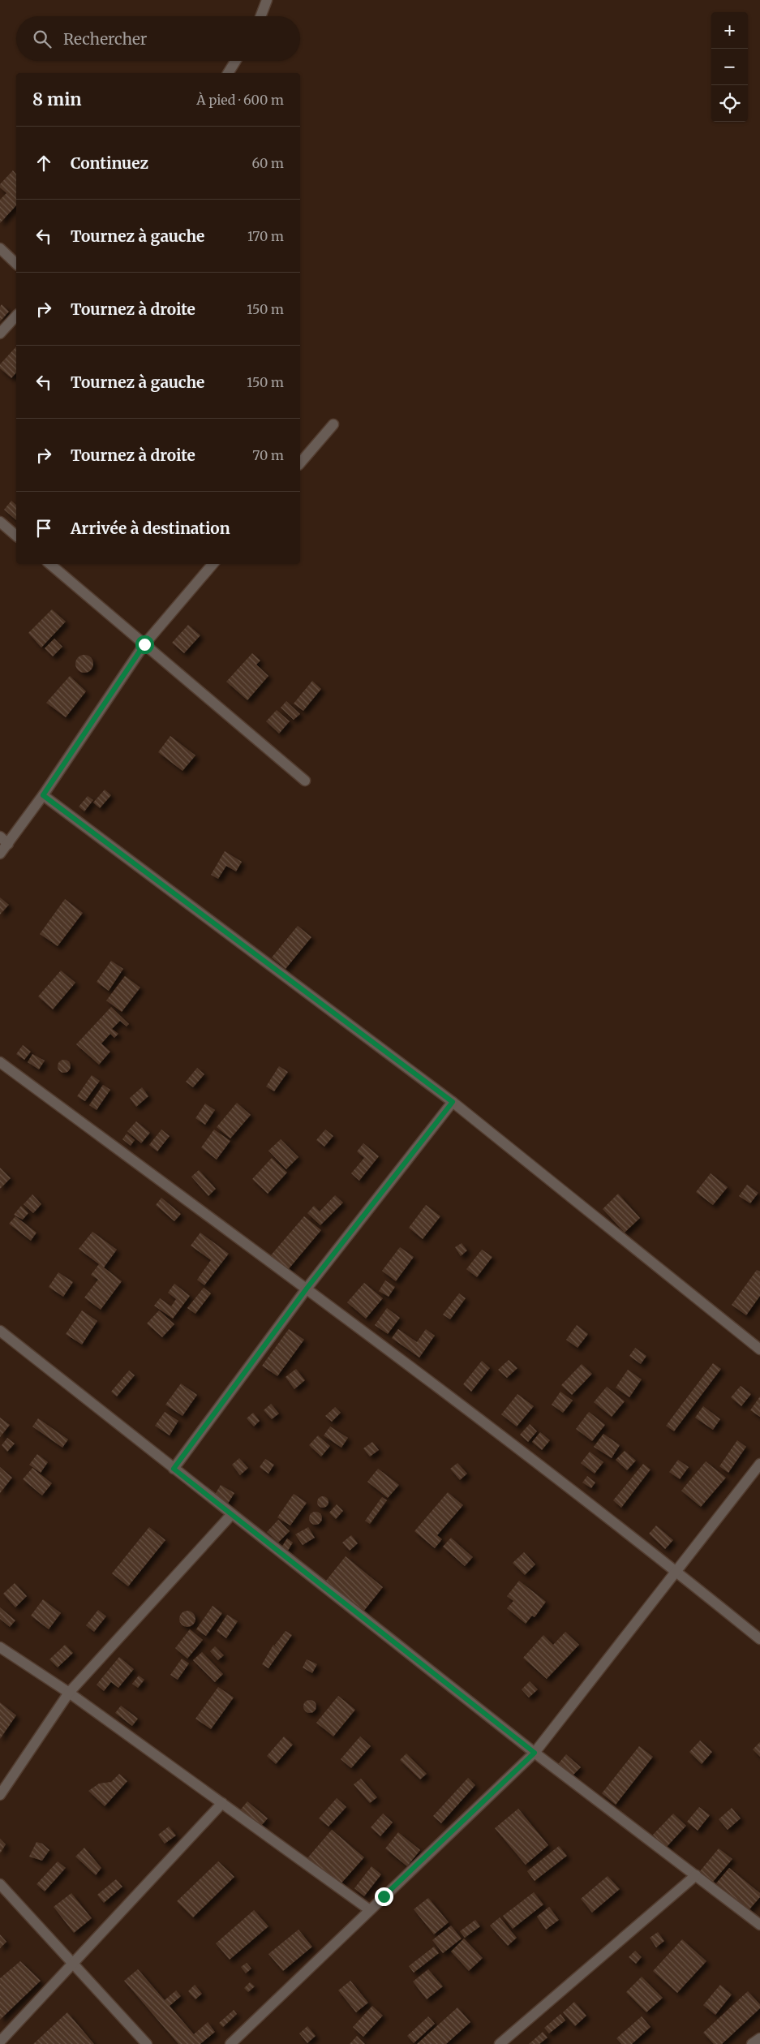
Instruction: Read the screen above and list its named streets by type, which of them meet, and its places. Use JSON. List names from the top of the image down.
{
  "page": {
    "map_buttons": ["+", "−"],
    "search": "Rechercher",
    "heading": ["8 min", "À pied · 600 m"],
    "list": [
      ["Continuez", "60 m"],
      ["Tournez à gauche", "170 m"],
      ["Tournez à droite", "150 m"],
      ["Tournez à gauche", "150 m"],
      ["Tournez à droite", "70 m"],
      "Arrivée à destination"
    ]
  }
}
